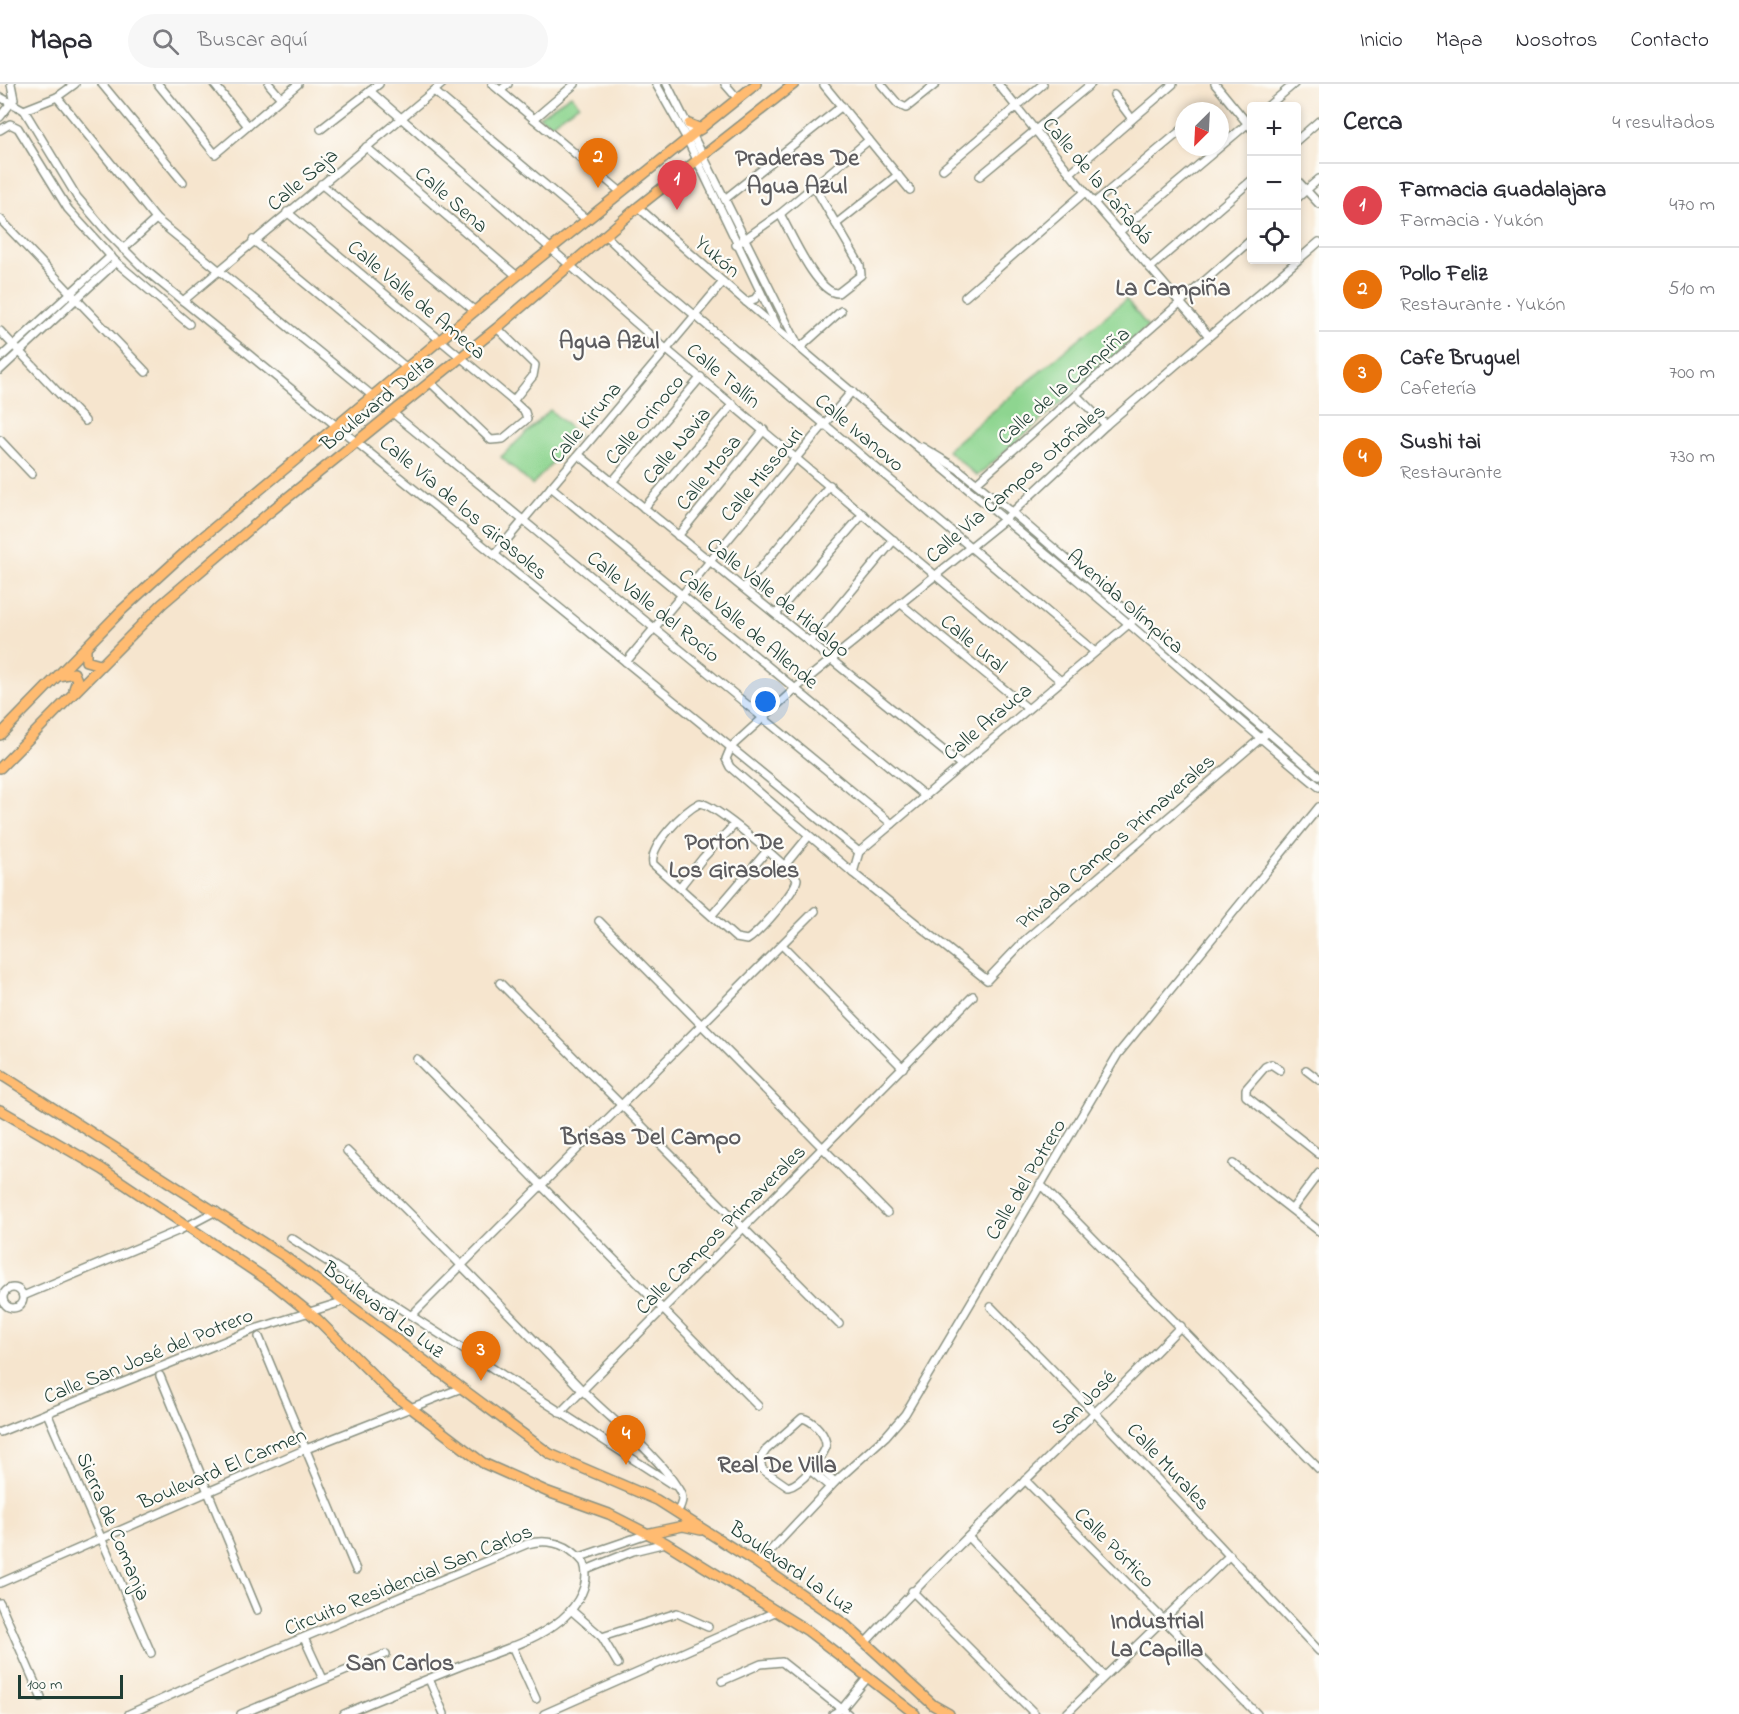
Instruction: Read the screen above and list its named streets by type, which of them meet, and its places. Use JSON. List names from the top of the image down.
{
  "streets": {
    "main road": ["Boulevard Delta", "Boulevard La Luz"],
    "street": [
      "Calle Saja",
      "Calle de la Cañadá",
      "Calle Sena",
      "Yukón",
      "Calle Valle de Ameca",
      "Calle Tallín",
      "Calle de la Campiña",
      "Calle Orinoco",
      "Calle Kiruna",
      "Calle Ivanovo",
      "Calle Navia",
      "Calle Mosa",
      "Calle Missouri",
      "Calle Vía Campos Otoñales",
      "Calle Vía de los Girasoles",
      "Calle Valle de Hidalgo",
      "Avenida Olímpica",
      "Calle Valle del Rocío",
      "Calle Valle de Allende",
      "Calle Ural",
      "Calle Arauca",
      "Privada Campos Primaverales",
      "Calle del Potrero",
      "Calle Campos Primaverales",
      "Calle San José del Potrero",
      "San José",
      "Calle Murales",
      "Boulevard El Carmen",
      "Sierra de Comanja",
      "Calle Pórtico",
      "Circuito Residencial San Carlos"
    ]
  },
  "crossings": [
    ["Calle Saja", "Calle Sena"],
    ["Calle Saja", "Calle Valle de Ameca"],
    ["Calle Saja", "Calle Tallín"],
    ["Calle Saja", "Calle Vía de los Girasoles"],
    ["Calle de la Cañadá", "Calle de la Campiña"],
    ["Calle de la Cañadá", "Calle Vía Campos Otoñales"],
    ["Calle Sena", "Boulevard Delta"],
    ["Yukón", "Boulevard Delta"],
    ["Yukón", "Calle Kiruna"],
    ["Yukón", "Avenida Olímpica"],
    ["Calle Valle de Ameca", "Boulevard Delta"],
    ["Calle Tallín", "Boulevard Delta"],
    ["Calle Tallín", "Calle Orinoco"],
    ["Calle Tallín", "Calle Kiruna"],
    ["Calle Tallín", "Calle Navia"],
    ["Calle Tallín", "Calle Mosa"],
    ["Calle Tallín", "Calle Missouri"],
    ["Calle Tallín", "Calle Vía Campos Otoñales"],
    ["Calle Tallín", "Calle Arauca"],
    ["Calle de la Campiña", "Avenida Olímpica"],
    ["Boulevard Delta", "Calle Ivanovo"],
    ["Boulevard Delta", "Calle Vía de los Girasoles"],
    ["Boulevard Delta", "Avenida Olímpica"],
    ["Boulevard Delta", "Calle Valle del Rocío"],
    ["Calle Orinoco", "Calle Valle de Hidalgo"],
    ["Calle Kiruna", "Calle Ivanovo"],
    ["Calle Kiruna", "Calle Vía de los Girasoles"],
    ["Calle Kiruna", "Calle Valle de Hidalgo"],
    ["Calle Kiruna", "Calle Valle del Rocío"],
    ["Calle Kiruna", "Calle Valle de Allende"],
    ["Calle Ivanovo", "Calle Missouri"],
    ["Calle Ivanovo", "Calle Vía Campos Otoñales"],
    ["Calle Ivanovo", "Calle Arauca"],
    ["Calle Navia", "Calle Valle de Hidalgo"],
    ["Calle Mosa", "Calle Valle de Hidalgo"],
    ["Calle Missouri", "Calle Vía de los Girasoles"],
    ["Calle Missouri", "Calle Valle de Hidalgo"],
    ["Calle Missouri", "Avenida Olímpica"],
    ["Calle Missouri", "Calle Valle del Rocío"],
    ["Calle Missouri", "Calle Valle de Allende"],
    ["Calle Vía Campos Otoñales", "Calle Vía de los Girasoles"],
    ["Calle Vía Campos Otoñales", "Calle Valle de Hidalgo"],
    ["Calle Vía Campos Otoñales", "Avenida Olímpica"],
    ["Calle Vía Campos Otoñales", "Calle Valle del Rocío"],
    ["Calle Vía Campos Otoñales", "Calle Valle de Allende"],
    ["Calle Vía Campos Otoñales", "Calle Ural"],
    ["Calle Vía de los Girasoles", "Calle Arauca"],
    ["Calle Valle de Hidalgo", "Calle Arauca"],
    ["Avenida Olímpica", "Calle Arauca"],
    ["Avenida Olímpica", "Privada Campos Primaverales"],
    ["Calle Valle del Rocío", "Calle Arauca"],
    ["Calle Valle de Allende", "Calle Arauca"],
    ["Calle Ural", "Calle Arauca"],
    ["Calle del Potrero", "Boulevard La Luz"],
    ["Boulevard La Luz", "Calle San José del Potrero"],
    ["Boulevard La Luz", "San José"],
    ["Boulevard La Luz", "Boulevard El Carmen"],
    ["Calle San José del Potrero", "Sierra de Comanja"],
    ["San José", "Calle Murales"],
    ["San José", "Calle Pórtico"],
    ["Boulevard El Carmen", "Sierra de Comanja"]
  ],
  "districts": [
    "Praderas De Agua Azul",
    "La Campiña",
    "Agua Azul",
    "Porton De Los Girasoles",
    "Brisas Del Campo",
    "Real De Villa",
    "Industrial La Capilla",
    "San Carlos"
  ],
  "scale_bar": "100 m",
  "north": "bottom left",
  "page": {
    "header": "Mapa",
    "search": "Buscar aquí",
    "nav": [
      "Inicio",
      "Mapa",
      "Nosotros",
      "Contacto"
    ],
    "heading": ["Cerca", "4 resultados"],
    "map_buttons": ["+", "−"],
    "pins": [
      "2",
      "1",
      "3",
      "4"
    ],
    "list": [
      {
        "mark": "1",
        "name": "Farmacia Guadalajara",
        "note": "Farmacia · Yukón",
        "value": "470 m"
      },
      {
        "mark": "2",
        "name": "Pollo Feliz",
        "note": "Restaurante · Yukón",
        "value": "510 m"
      },
      {
        "mark": "3",
        "name": "Cafe Bruguel",
        "note": "Cafetería",
        "value": "700 m"
      },
      {
        "mark": "4",
        "name": "Sushi tai",
        "note": "Restaurante",
        "value": "730 m"
      }
    ],
    "scale": "100 m"
  }
}
